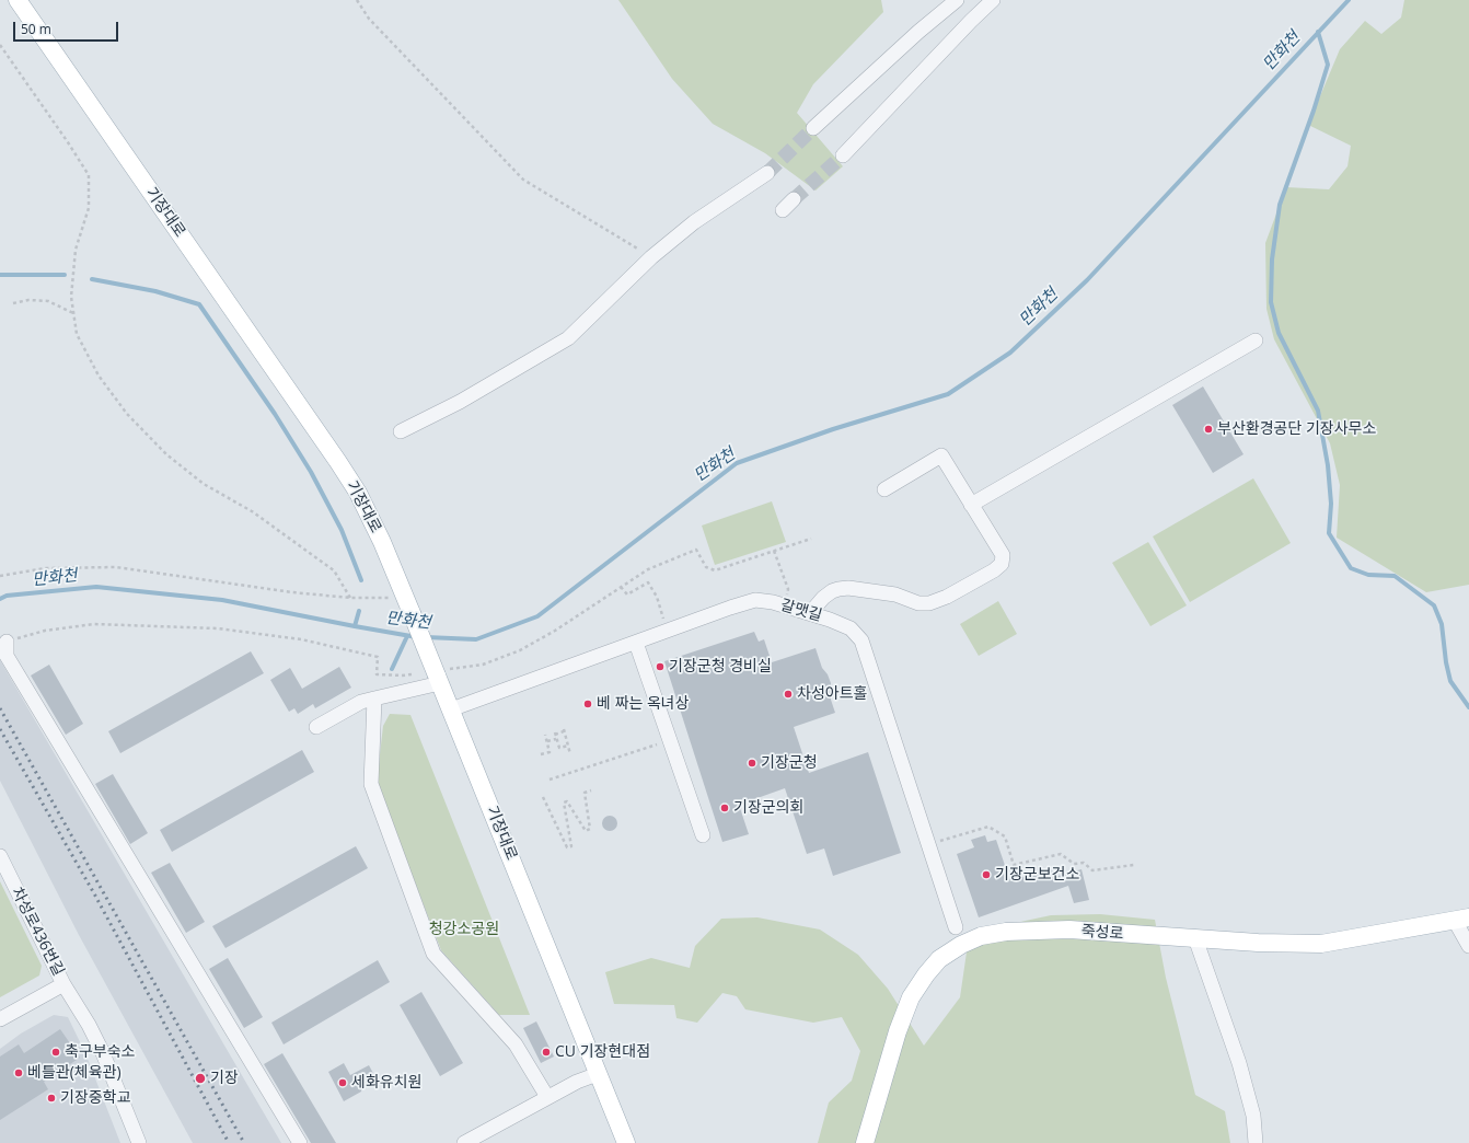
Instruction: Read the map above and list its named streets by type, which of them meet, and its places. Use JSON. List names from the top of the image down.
{
  "streets": {
    "main road": ["기장대로", "죽성로"],
    "street": ["갈맷길", "차성로436번길"]
  },
  "crossings": [
    ["기장대로", "갈맷길"]
  ],
  "water": ["만화천"],
  "parks": ["청강소공원"],
  "places": [
    "부산환경공단 기장사무소",
    "기장군청 경비실",
    "차성아트홀",
    "베 짜는 옥녀상",
    "기장군청",
    "기장군의회",
    "기장군보건소",
    "축구부숙소",
    "CU 기장현대점",
    "베틀관(체육관)",
    "기장",
    "세화유치원",
    "기장중학교"
  ],
  "scale_bar": "50 m"
}
